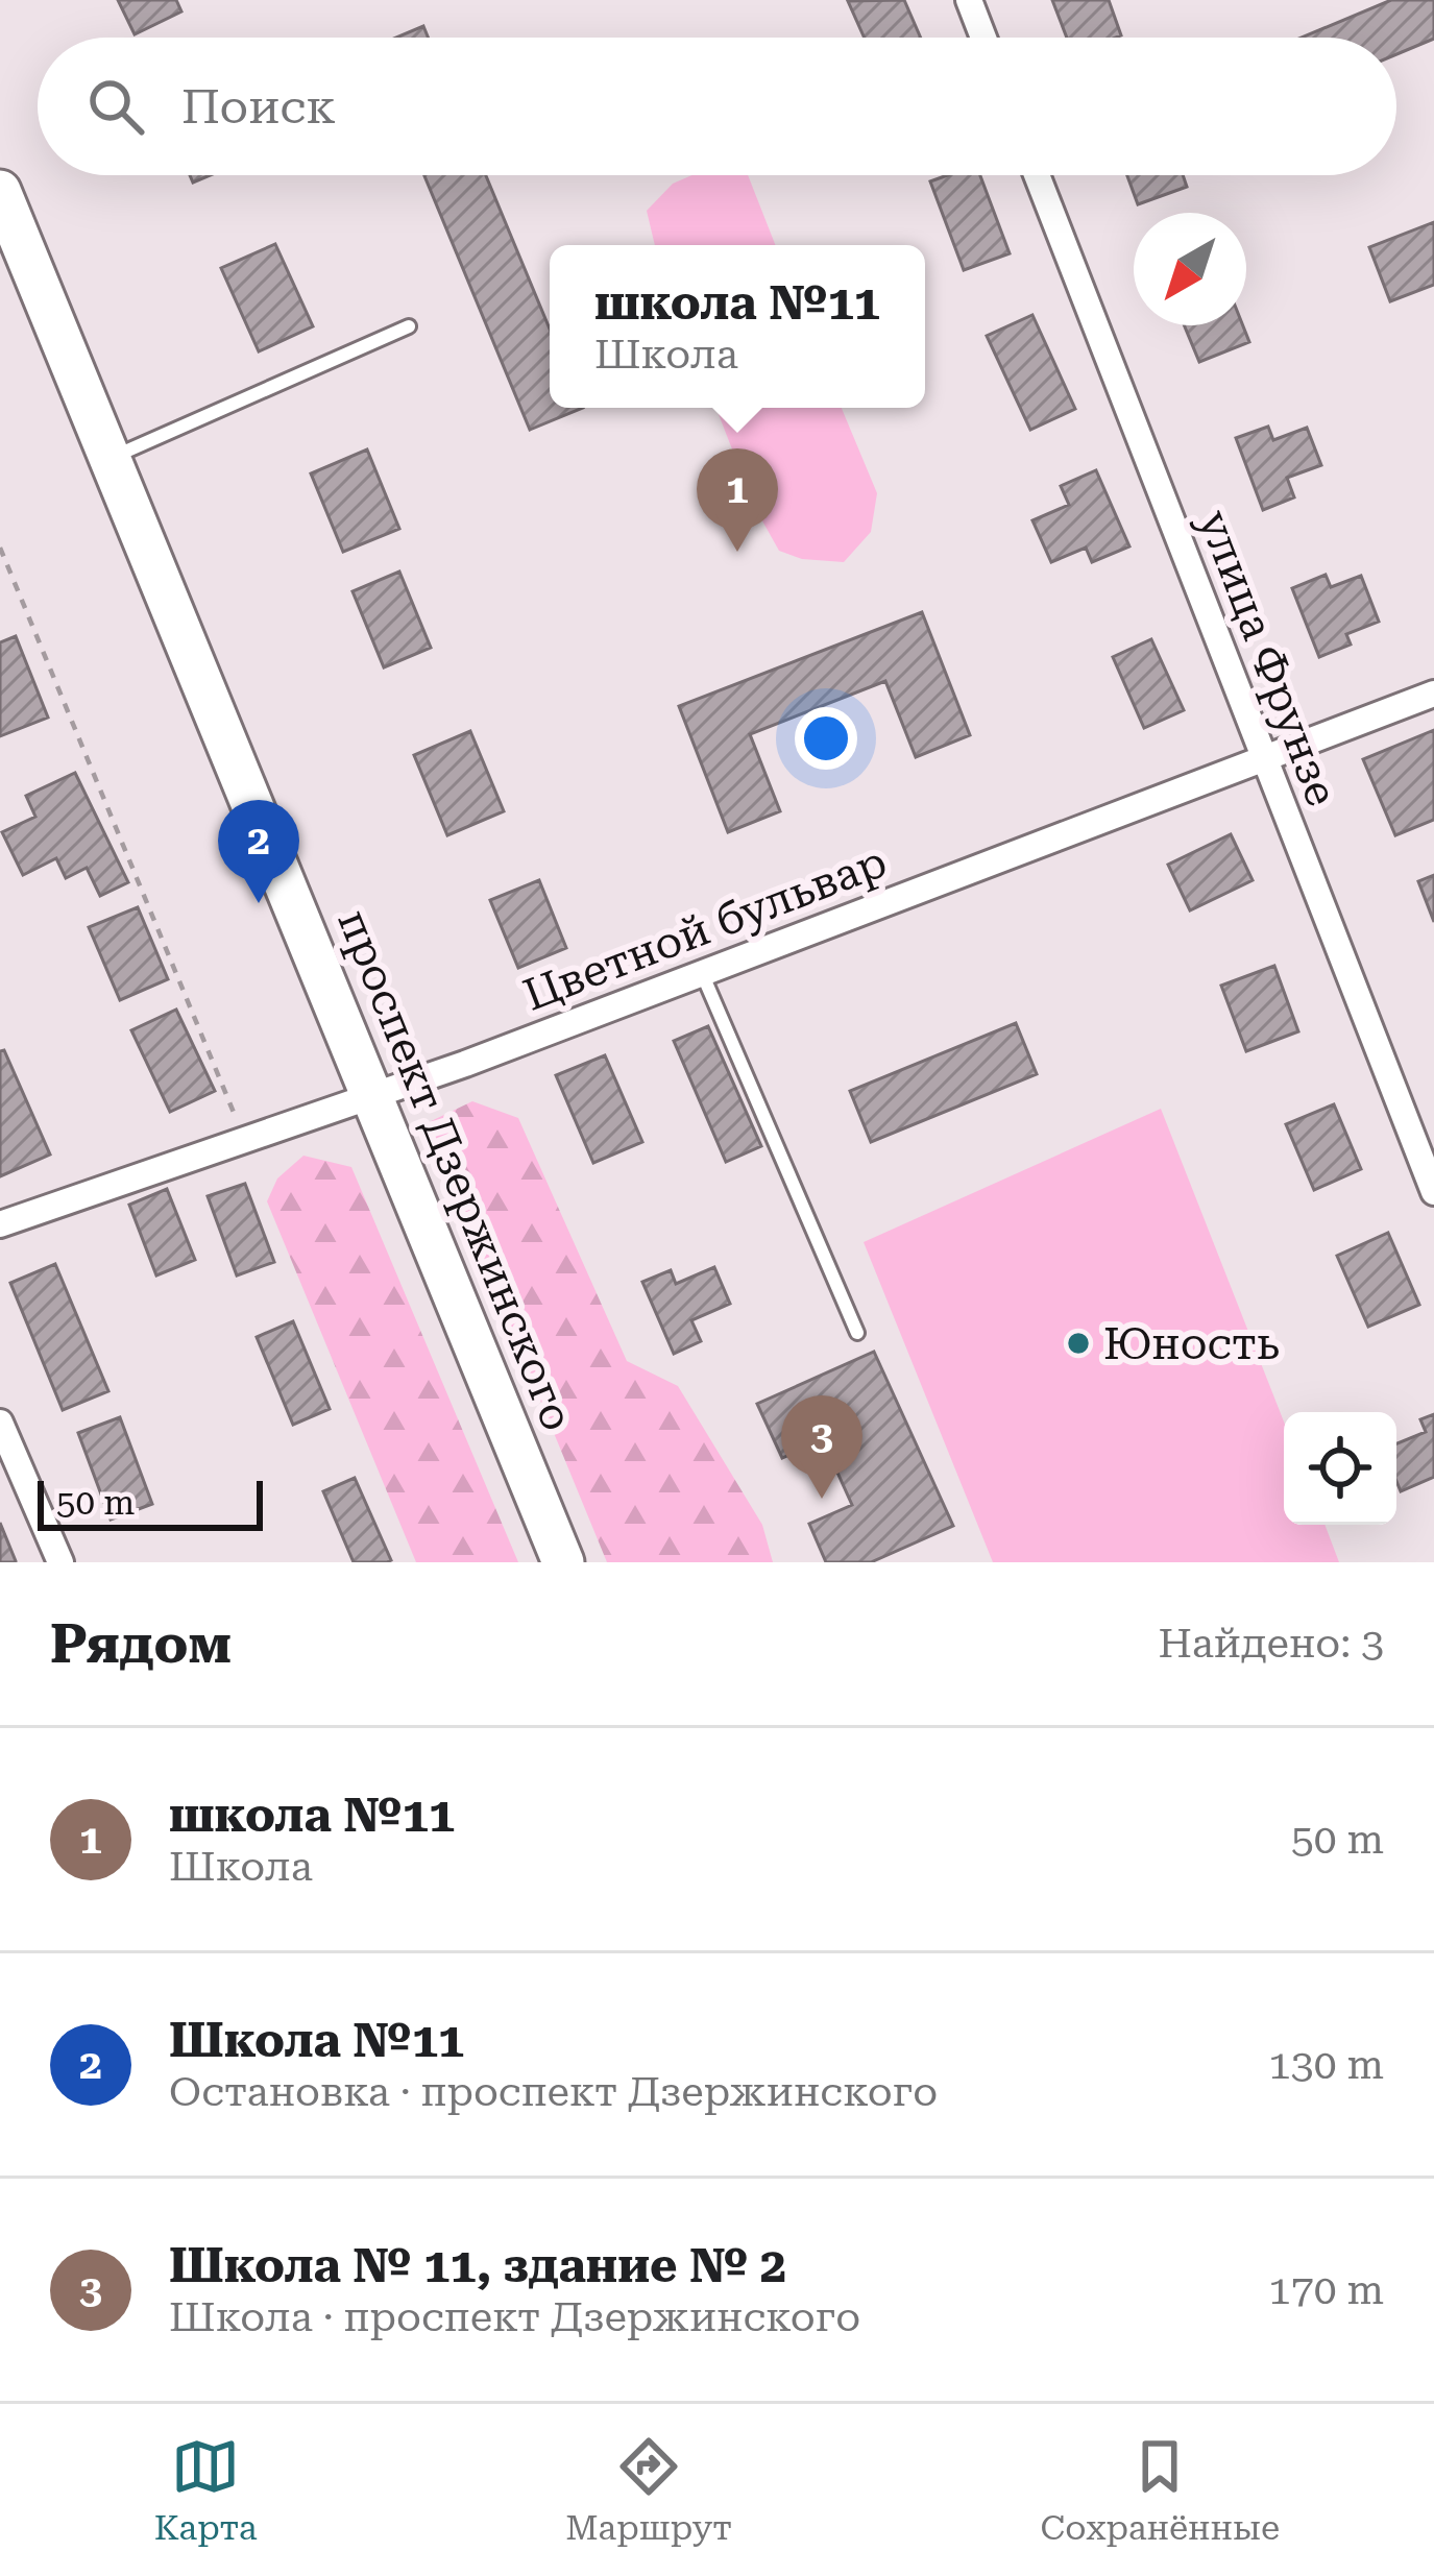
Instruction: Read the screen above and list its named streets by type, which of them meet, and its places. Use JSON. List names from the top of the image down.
{
  "streets": {
    "main road": ["проспект Дзержинского"],
    "street": ["улица Фрунзе", "Цветной бульвар"]
  },
  "crossings": [
    ["улица Фрунзе", "Цветной бульвар"],
    ["Цветной бульвар", "проспект Дзержинского"]
  ],
  "places": ["Юность"],
  "scale_bar": "50 m",
  "north": "bottom left",
  "page": {
    "search": "Поиск",
    "popup": ["школа №11", "Школа"],
    "pins": ["1", "2", "3"],
    "scale": "50 m",
    "heading": ["Рядом", "Найдено: 3"],
    "list": [
      {
        "mark": "1",
        "name": "школа №11",
        "note": "Школа",
        "value": "50 m"
      },
      {
        "mark": "2",
        "name": "Школа №11",
        "note": "Остановка · проспект Дзержинского",
        "value": "130 m"
      },
      {
        "mark": "3",
        "name": "Школа № 11, здание № 2",
        "note": "Школа · проспект Дзержинского",
        "value": "170 m"
      }
    ],
    "nav": ["Карта", "Маршрут", "Сохранённые"]
  }
}
